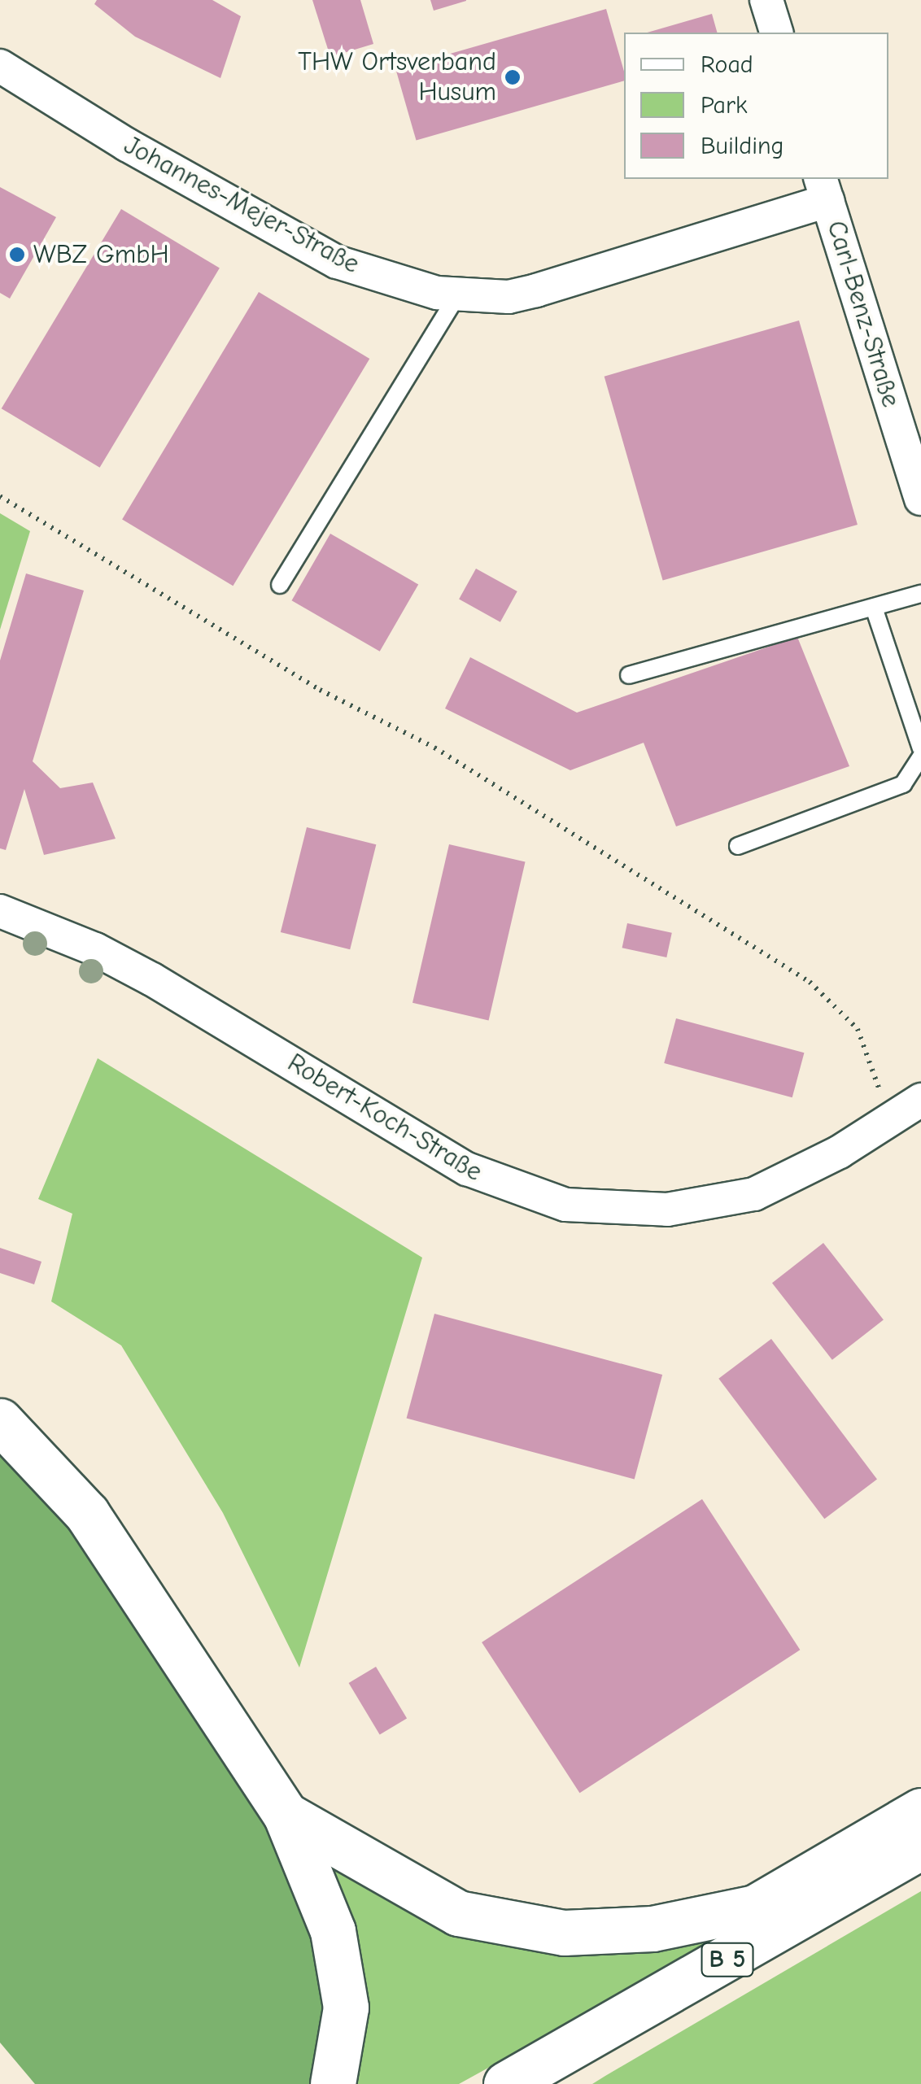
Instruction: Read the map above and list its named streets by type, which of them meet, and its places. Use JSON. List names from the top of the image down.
{
  "streets": {
    "highway": ["B 5"],
    "street": ["Johannes-Mejer-Straße", "Carl-Benz-Straße", "Robert-Koch-Straße"]
  },
  "crossings": [
    ["Johannes-Mejer-Straße", "Carl-Benz-Straße"]
  ],
  "places": ["THW Ortsverband Husum", "WBZ GmbH"],
  "legend": ["Road", "Park", "Building"]
}
